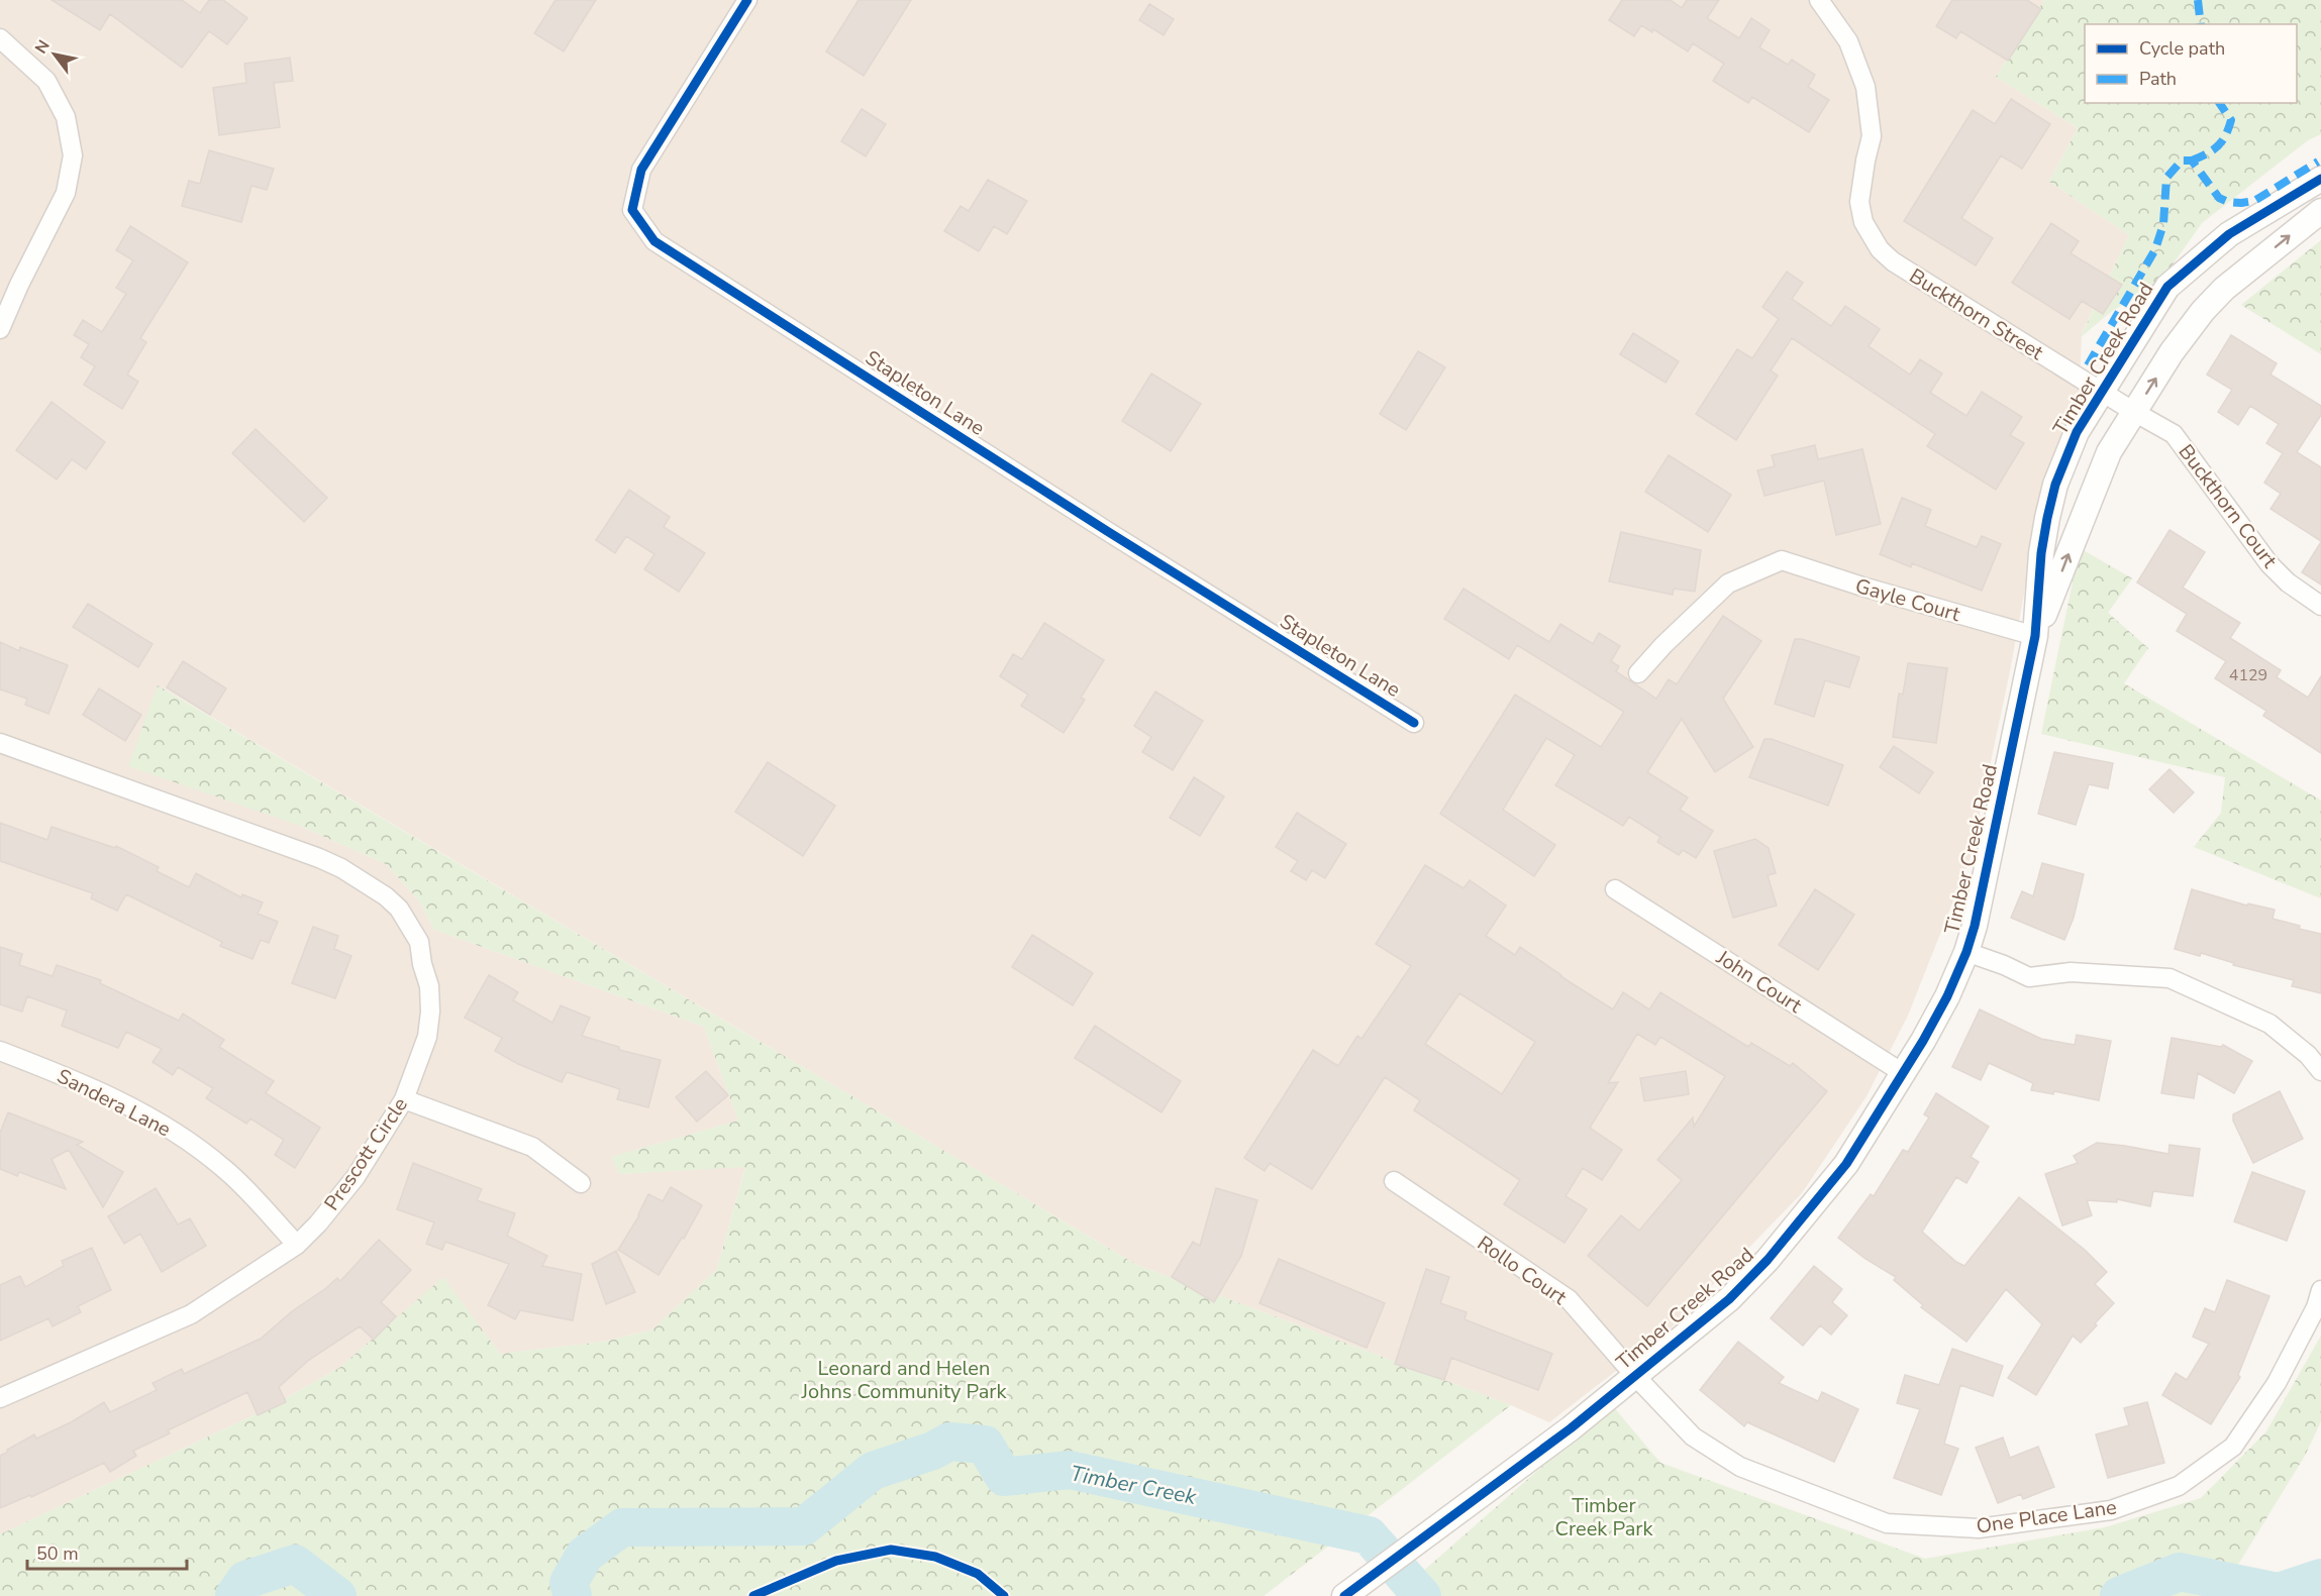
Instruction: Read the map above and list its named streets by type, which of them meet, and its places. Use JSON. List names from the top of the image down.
{
  "streets": {
    "street": [
      "Buckthorn Street",
      "Timber Creek Road",
      "Stapleton Lane",
      "Buckthorn Court",
      "Gayle Court",
      "John Court",
      "Sandera Lane",
      "Prescott Circle",
      "Rollo Court",
      "One Place Lane"
    ]
  },
  "crossings": [
    ["Buckthorn Street", "Timber Creek Road"],
    ["Buckthorn Street", "Buckthorn Court"],
    ["Timber Creek Road", "Buckthorn Court"],
    ["Timber Creek Road", "Gayle Court"],
    ["Timber Creek Road", "John Court"],
    ["Timber Creek Road", "Rollo Court"],
    ["Timber Creek Road", "One Place Lane"],
    ["Sandera Lane", "Prescott Circle"],
    ["Rollo Court", "One Place Lane"]
  ],
  "water": ["Timber Creek"],
  "parks": ["Leonard and Helen Johns Community Park", "Timber Creek Park"],
  "house_numbers": ["4129"],
  "legend": ["Cycle path", "Path"],
  "scale_bar": "50 m",
  "north": "top left"
}
